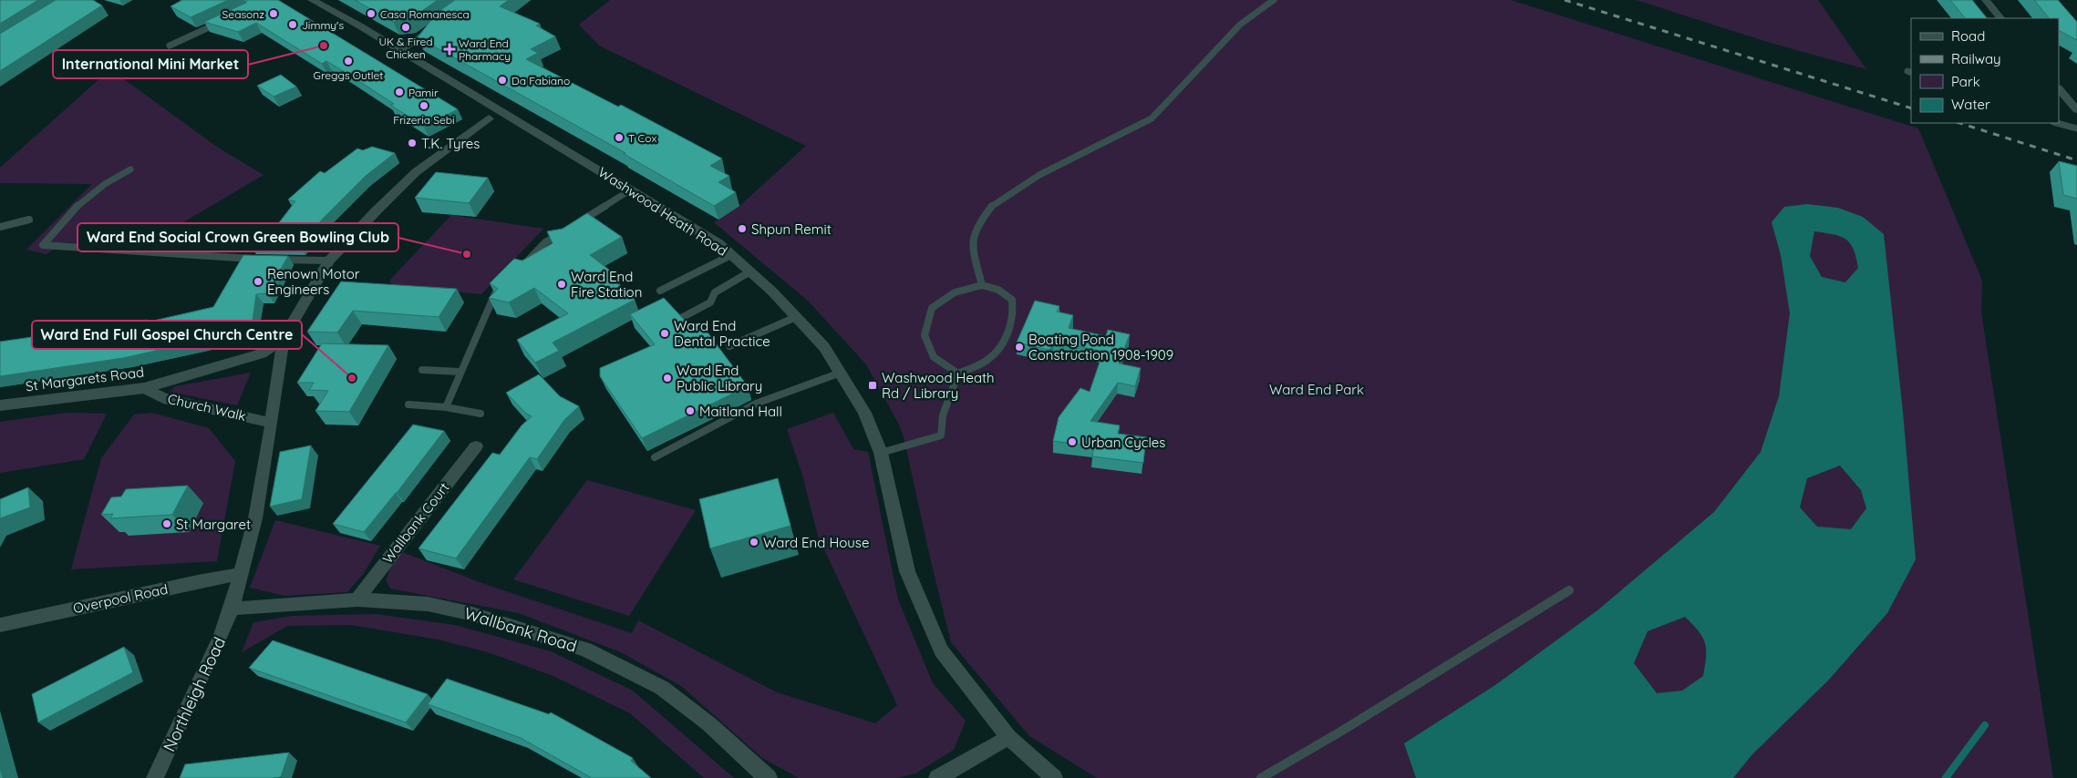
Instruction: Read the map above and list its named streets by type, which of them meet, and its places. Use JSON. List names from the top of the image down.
{
  "streets": {
    "street": [
      "Washwood Heath Road",
      "St Margarets Road",
      "Church Walk",
      "Wallbank Court",
      "Overpool Road",
      "Wallbank Road",
      "Northleigh Road"
    ]
  },
  "crossings": [
    ["Washwood Heath Road", "St Margarets Road"],
    ["St Margarets Road", "Church Walk"],
    ["Wallbank Court", "Wallbank Road"],
    ["Wallbank Road", "Northleigh Road"]
  ],
  "parks": ["Ward End Park"],
  "places": {
    "other": [
      "Seasonz",
      "Casa Romanesca",
      "Jimmy's",
      "UK & Fired Chicken",
      "International Mini Market",
      "Greggs Outlet",
      "Da Fabiano",
      "Pamir",
      "Frizeria Sebi",
      "T Cox",
      "T.K. Tyres",
      "Shpun Remit",
      "Ward End Social Crown Green Bowling Club",
      "Renown Motor Engineers",
      "Ward End Fire Station",
      "Ward End Dental Practice",
      "Boating Pond Construction 1908-1909",
      "Ward End Full Gospel Church Centre",
      "Ward End Public Library",
      "Maitland Hall",
      "Urban Cycles",
      "St Margaret",
      "Ward End House"
    ],
    "health": ["Ward End Pharmacy"],
    "transit": ["Washwood Heath Rd / Library"]
  },
  "legend": [
    "Road",
    "Railway",
    "Park",
    "Water"
  ]
}
